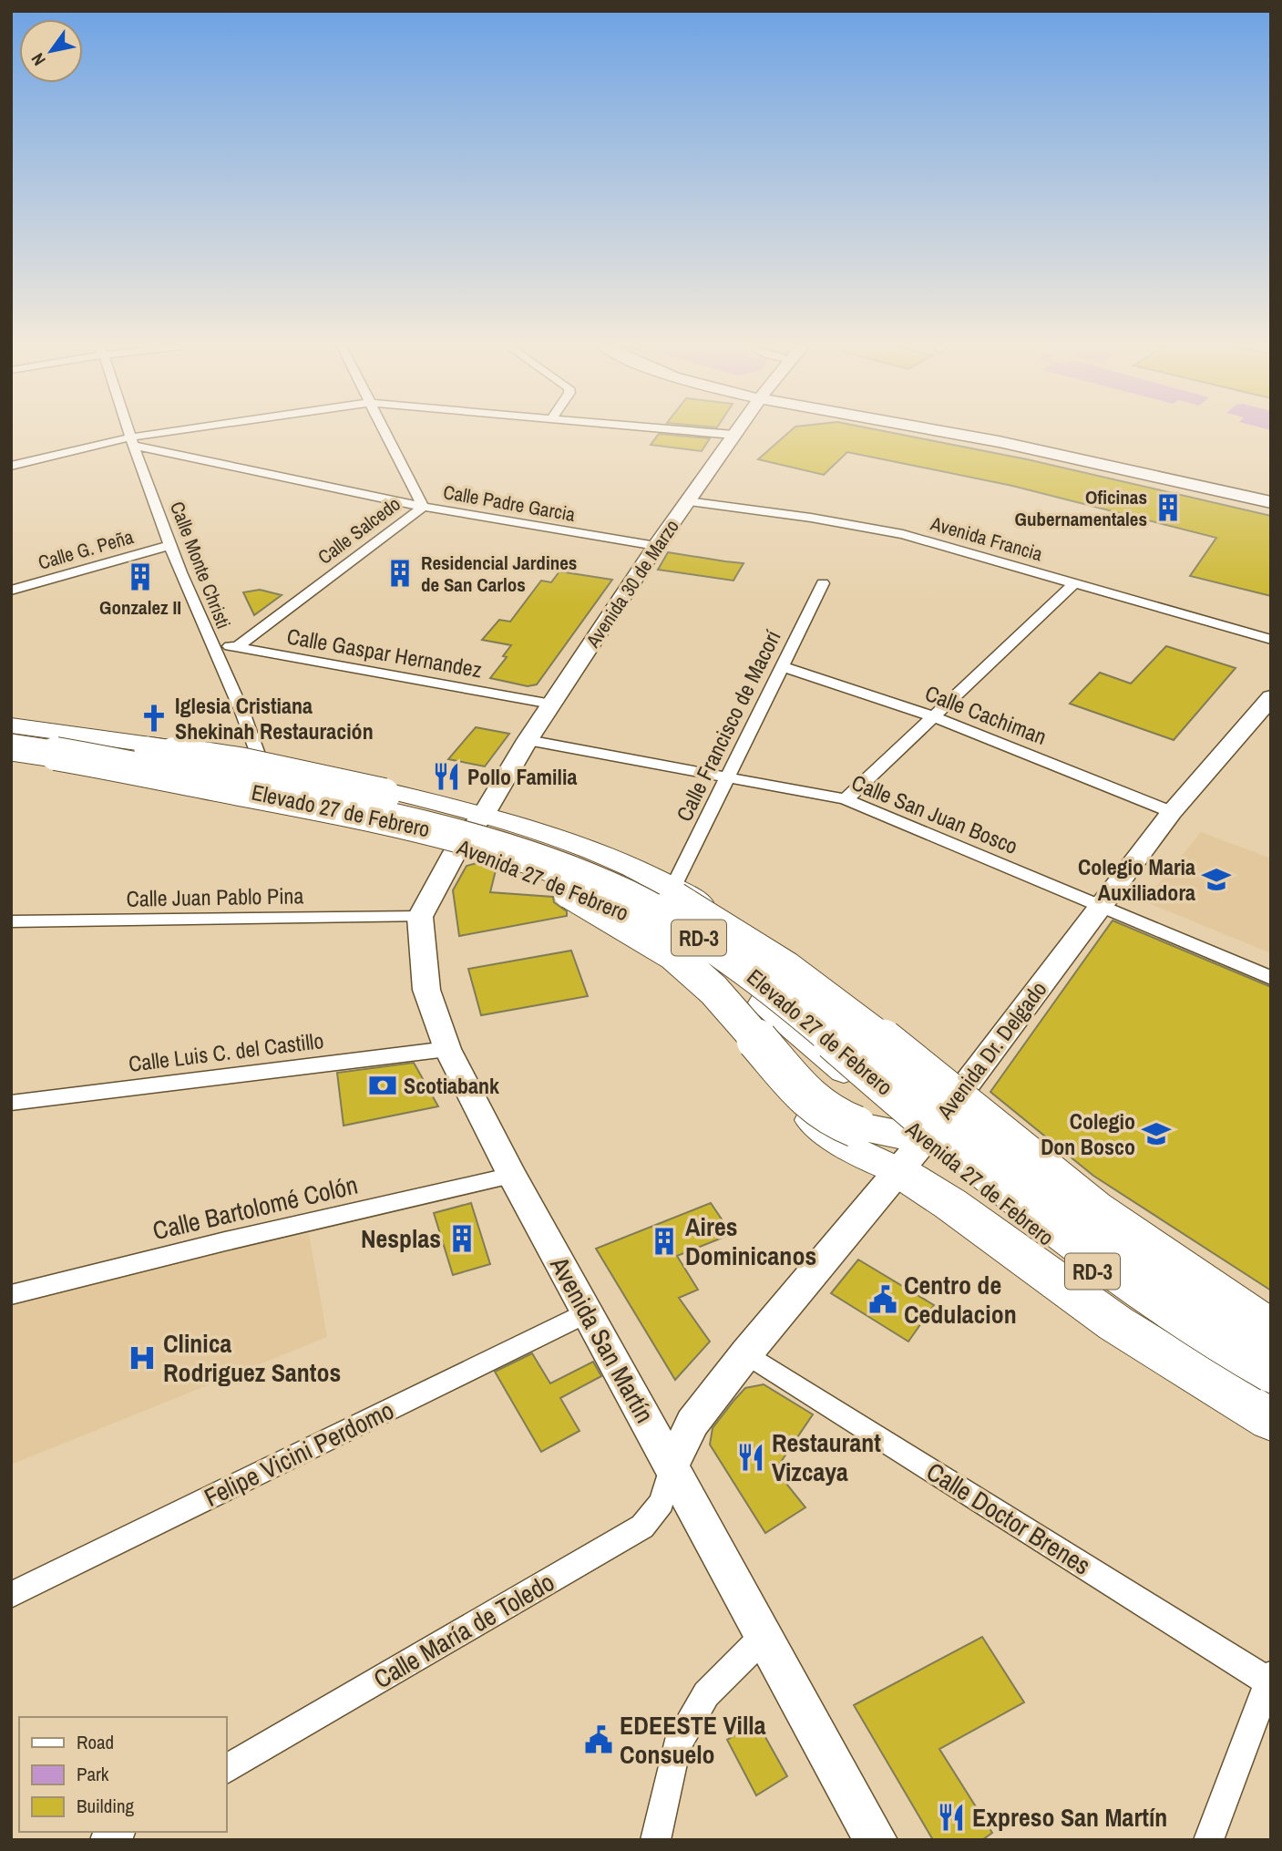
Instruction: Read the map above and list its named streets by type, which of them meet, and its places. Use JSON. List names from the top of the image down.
{
  "streets": {
    "highway": ["Elevado 27 de Febrero", "RD-3"],
    "main road": [
      "Avenida 30 de Marzo",
      "Avenida 27 de Febrero",
      "Avenida Dr. Delgado",
      "Avenida San Martín"
    ],
    "street": [
      "Calle Padre Garcia",
      "Calle Salcedo",
      "Avenida Francia",
      "Calle G. Peña",
      "Calle Monte Christi",
      "Calle Gaspar Hernandez",
      "Calle Cachiman",
      "Calle Francisco de Macorí",
      "Calle San Juan Bosco",
      "Calle Juan Pablo Pina",
      "Calle Luis C. del Castillo",
      "Calle Bartolomé Colón",
      "Felipe Vicini Perdomo",
      "Calle Doctor Brenes",
      "Calle María de Toledo"
    ]
  },
  "crossings": [
    ["Calle Padre Garcia", "Calle Salcedo"],
    ["Calle Padre Garcia", "Calle Monte Christi"],
    ["Calle Padre Garcia", "Avenida 30 de Marzo"],
    ["Calle Salcedo", "Calle Gaspar Hernandez"],
    ["Avenida Francia", "Avenida 30 de Marzo"],
    ["Calle G. Peña", "Calle Monte Christi"],
    ["Calle Monte Christi", "Calle Gaspar Hernandez"],
    ["Calle Monte Christi", "Avenida 27 de Febrero"],
    ["Avenida 30 de Marzo", "Calle Gaspar Hernandez"],
    ["Avenida 30 de Marzo", "Elevado 27 de Febrero"],
    ["Avenida 30 de Marzo", "Calle San Juan Bosco"],
    ["Avenida 30 de Marzo", "Avenida 27 de Febrero"],
    ["Calle Cachiman", "Calle Francisco de Macorí"],
    ["Calle Cachiman", "Avenida Dr. Delgado"],
    ["Calle Francisco de Macorí", "Calle San Juan Bosco"],
    ["Calle Francisco de Macorí", "Avenida 27 de Febrero"],
    ["Elevado 27 de Febrero", "Avenida 27 de Febrero"],
    ["Calle San Juan Bosco", "Avenida Dr. Delgado"],
    ["Avenida 27 de Febrero", "Avenida Dr. Delgado"],
    ["Calle Juan Pablo Pina", "Avenida San Martín"],
    ["Avenida Dr. Delgado", "Avenida San Martín"],
    ["Avenida Dr. Delgado", "Calle Doctor Brenes"],
    ["Avenida Dr. Delgado", "Calle María de Toledo"],
    ["Calle Luis C. del Castillo", "Avenida San Martín"],
    ["Calle Bartolomé Colón", "Avenida San Martín"],
    ["Avenida San Martín", "Felipe Vicini Perdomo"],
    ["Avenida San Martín", "Calle María de Toledo"]
  ],
  "places": {
    "building": [
      "Oficinas Gubernamentales",
      "Residencial Jardines de San Carlos",
      "Gonzalez II",
      "Nesplas",
      "Aires Dominicanos"
    ],
    "church": ["Iglesia Cristiana Shekinah Restauración"],
    "restaurant": ["Pollo Familia", "Restaurant Vizcaya", "Expreso San Martín"],
    "school or university": ["Colegio Maria Auxiliadora", "Colegio Don Bosco"],
    "bank": ["Scotiabank"],
    "public building": ["Centro de Cedulacion", "EDEESTE Villa Consuelo"],
    "hospital": ["Clinica Rodriguez Santos"]
  },
  "legend": ["Road", "Park", "Building"],
  "north": "bottom left"
}
